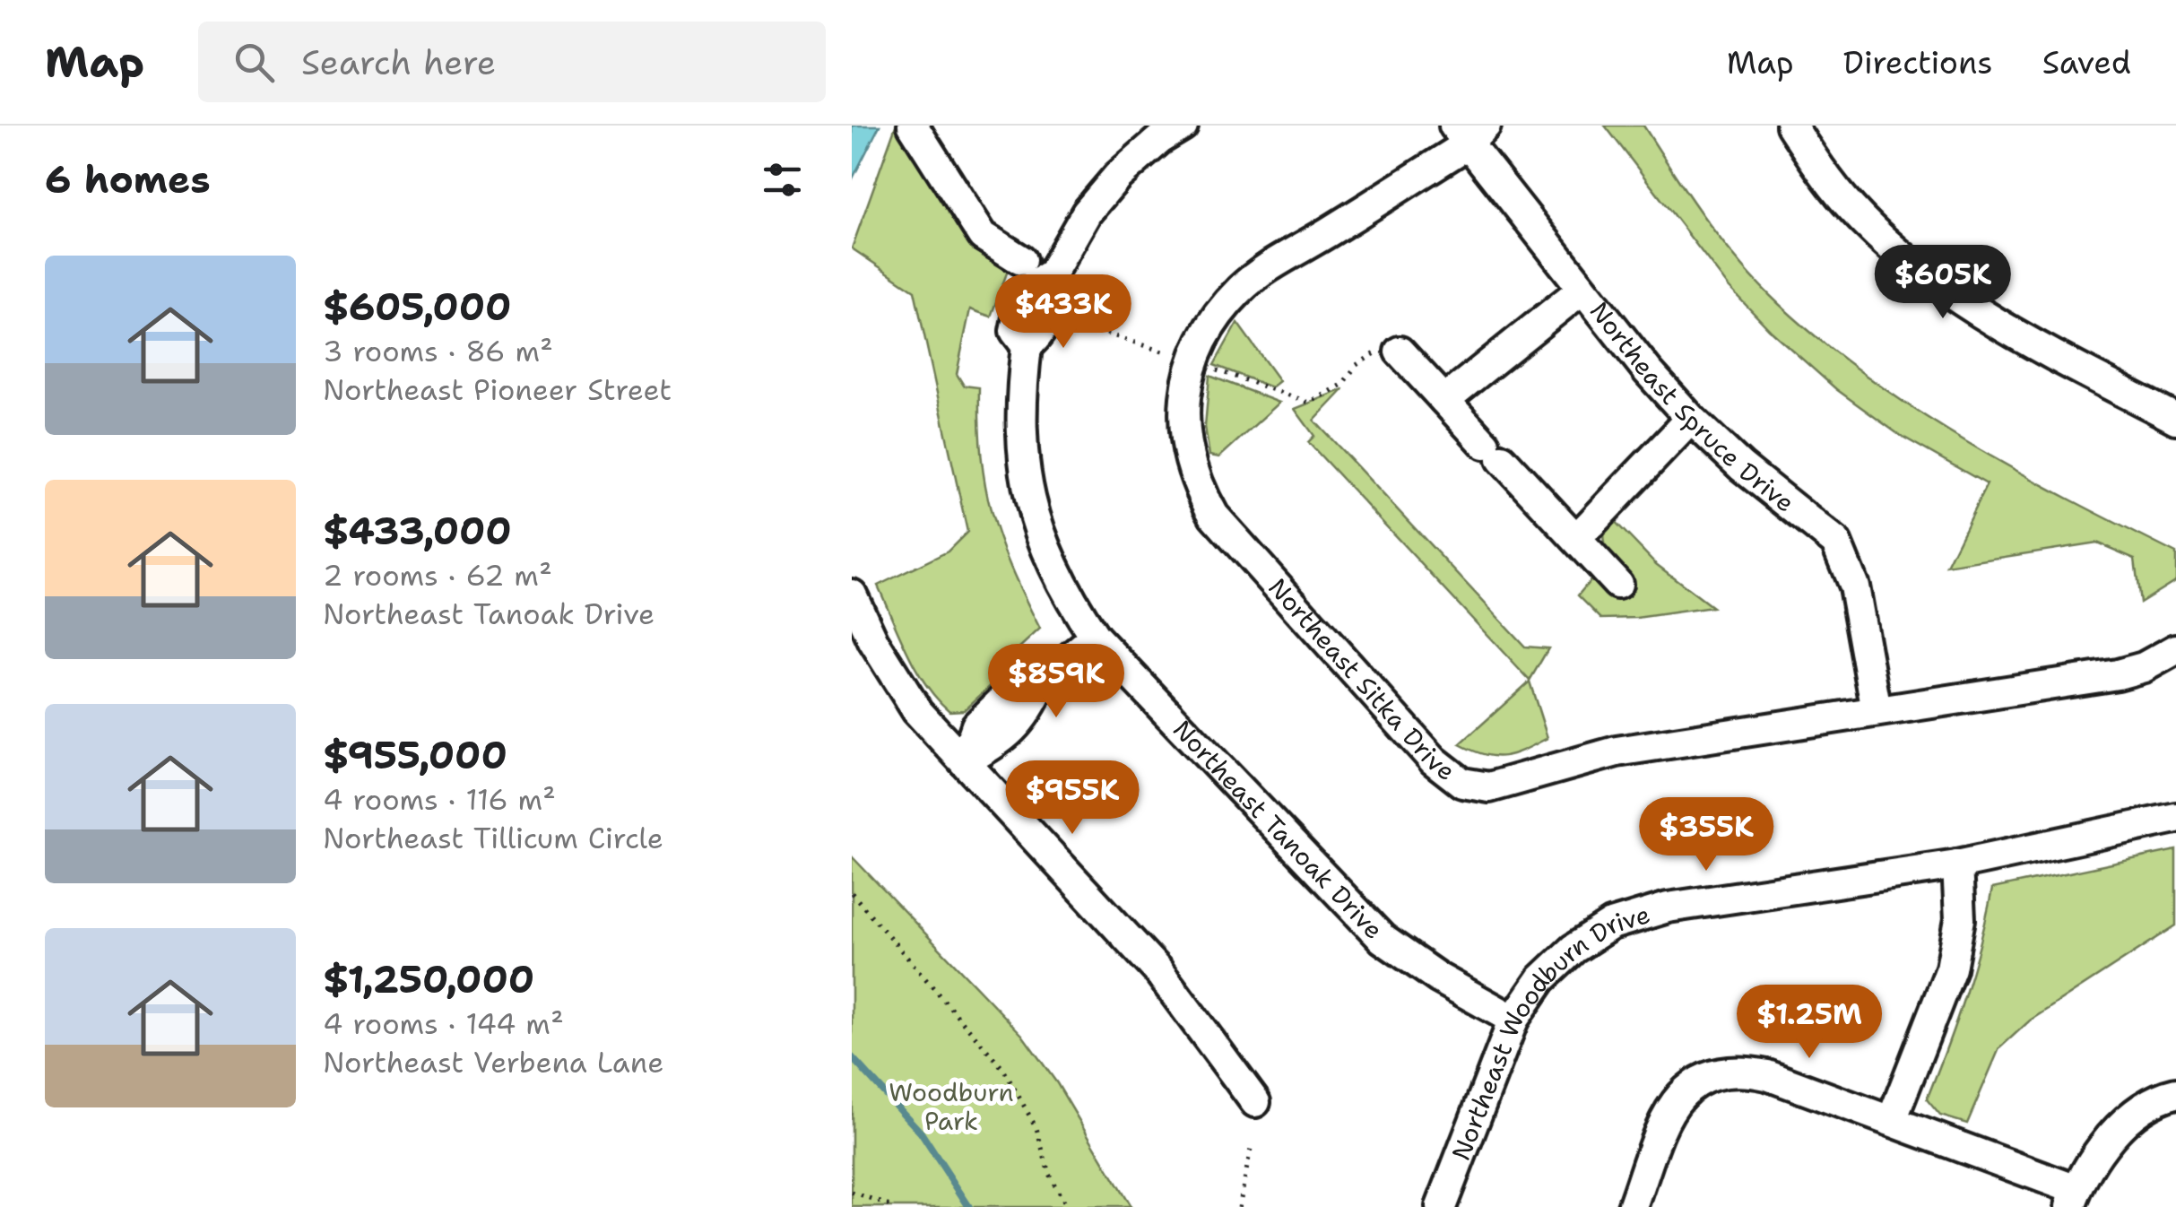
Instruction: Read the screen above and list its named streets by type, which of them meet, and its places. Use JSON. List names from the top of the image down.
{
  "streets": {
    "street": [
      "Northeast Spruce Drive",
      "Northeast Sitka Drive",
      "Northeast Tanoak Drive",
      "Northeast Woodburn Drive"
    ]
  },
  "crossings": [
    ["Northeast Spruce Drive", "Northeast Sitka Drive"],
    ["Northeast Tanoak Drive", "Northeast Woodburn Drive"]
  ],
  "parks": ["Woodburn Park"],
  "page": {
    "header": "Map",
    "search": "Search here",
    "nav": ["Map", "Directions", "Saved"],
    "heading": "6 homes",
    "list": [
      {
        "name": "$605,000",
        "note": "3 rooms · 86 m² · Northeast Pioneer Street"
      },
      {
        "name": "$433,000",
        "note": "2 rooms · 62 m² · Northeast Tanoak Drive"
      },
      {
        "name": "$955,000",
        "note": "4 rooms · 116 m² · Northeast Tillicum Circle"
      },
      {
        "name": "$1,250,000",
        "note": "4 rooms · 144 m² · Northeast Verbena Lane"
      }
    ],
    "price": [
      "$605K",
      "$433K",
      "$859K",
      "$955K",
      "$355K",
      "$1.25M"
    ]
  }
}
